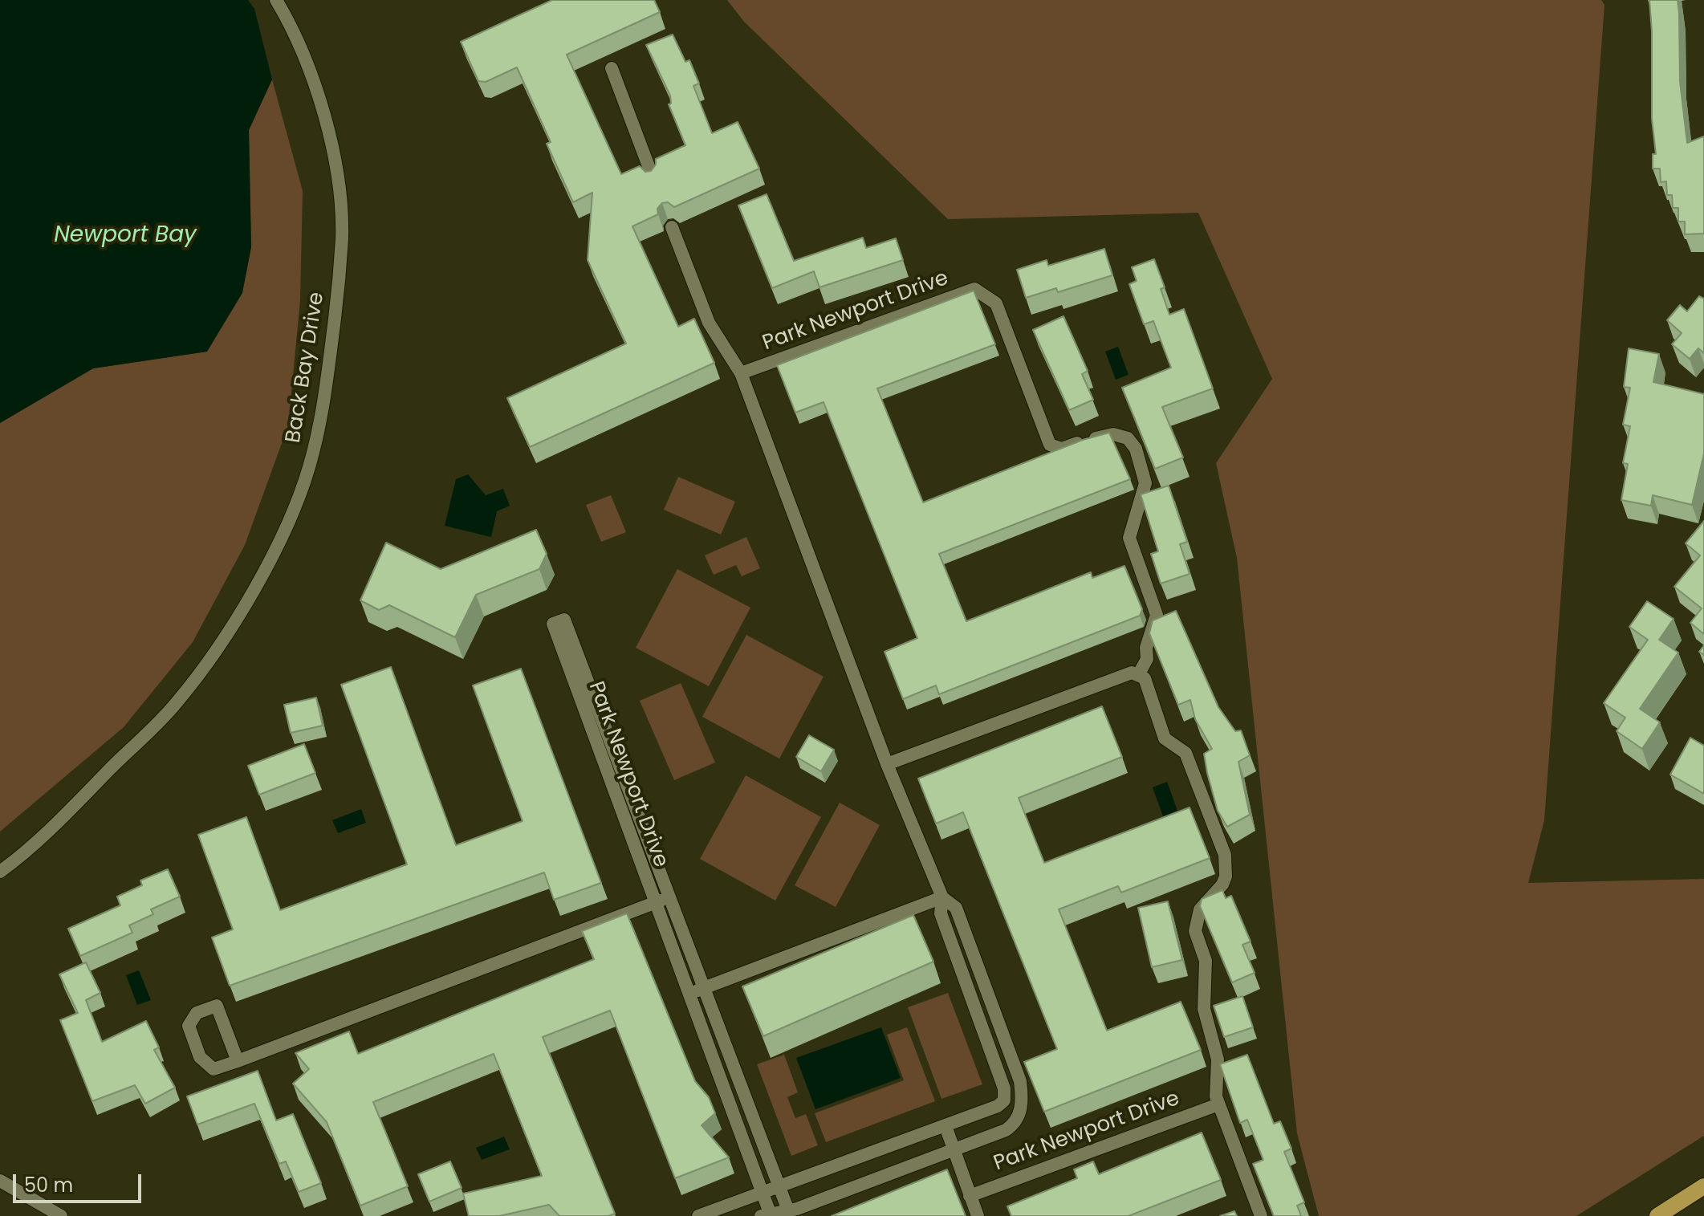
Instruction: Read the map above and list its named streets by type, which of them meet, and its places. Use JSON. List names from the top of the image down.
{
  "streets": {
    "street": ["Park Newport Drive", "Back Bay Drive"]
  },
  "water": ["Newport Bay"],
  "scale_bar": "50 m"
}
